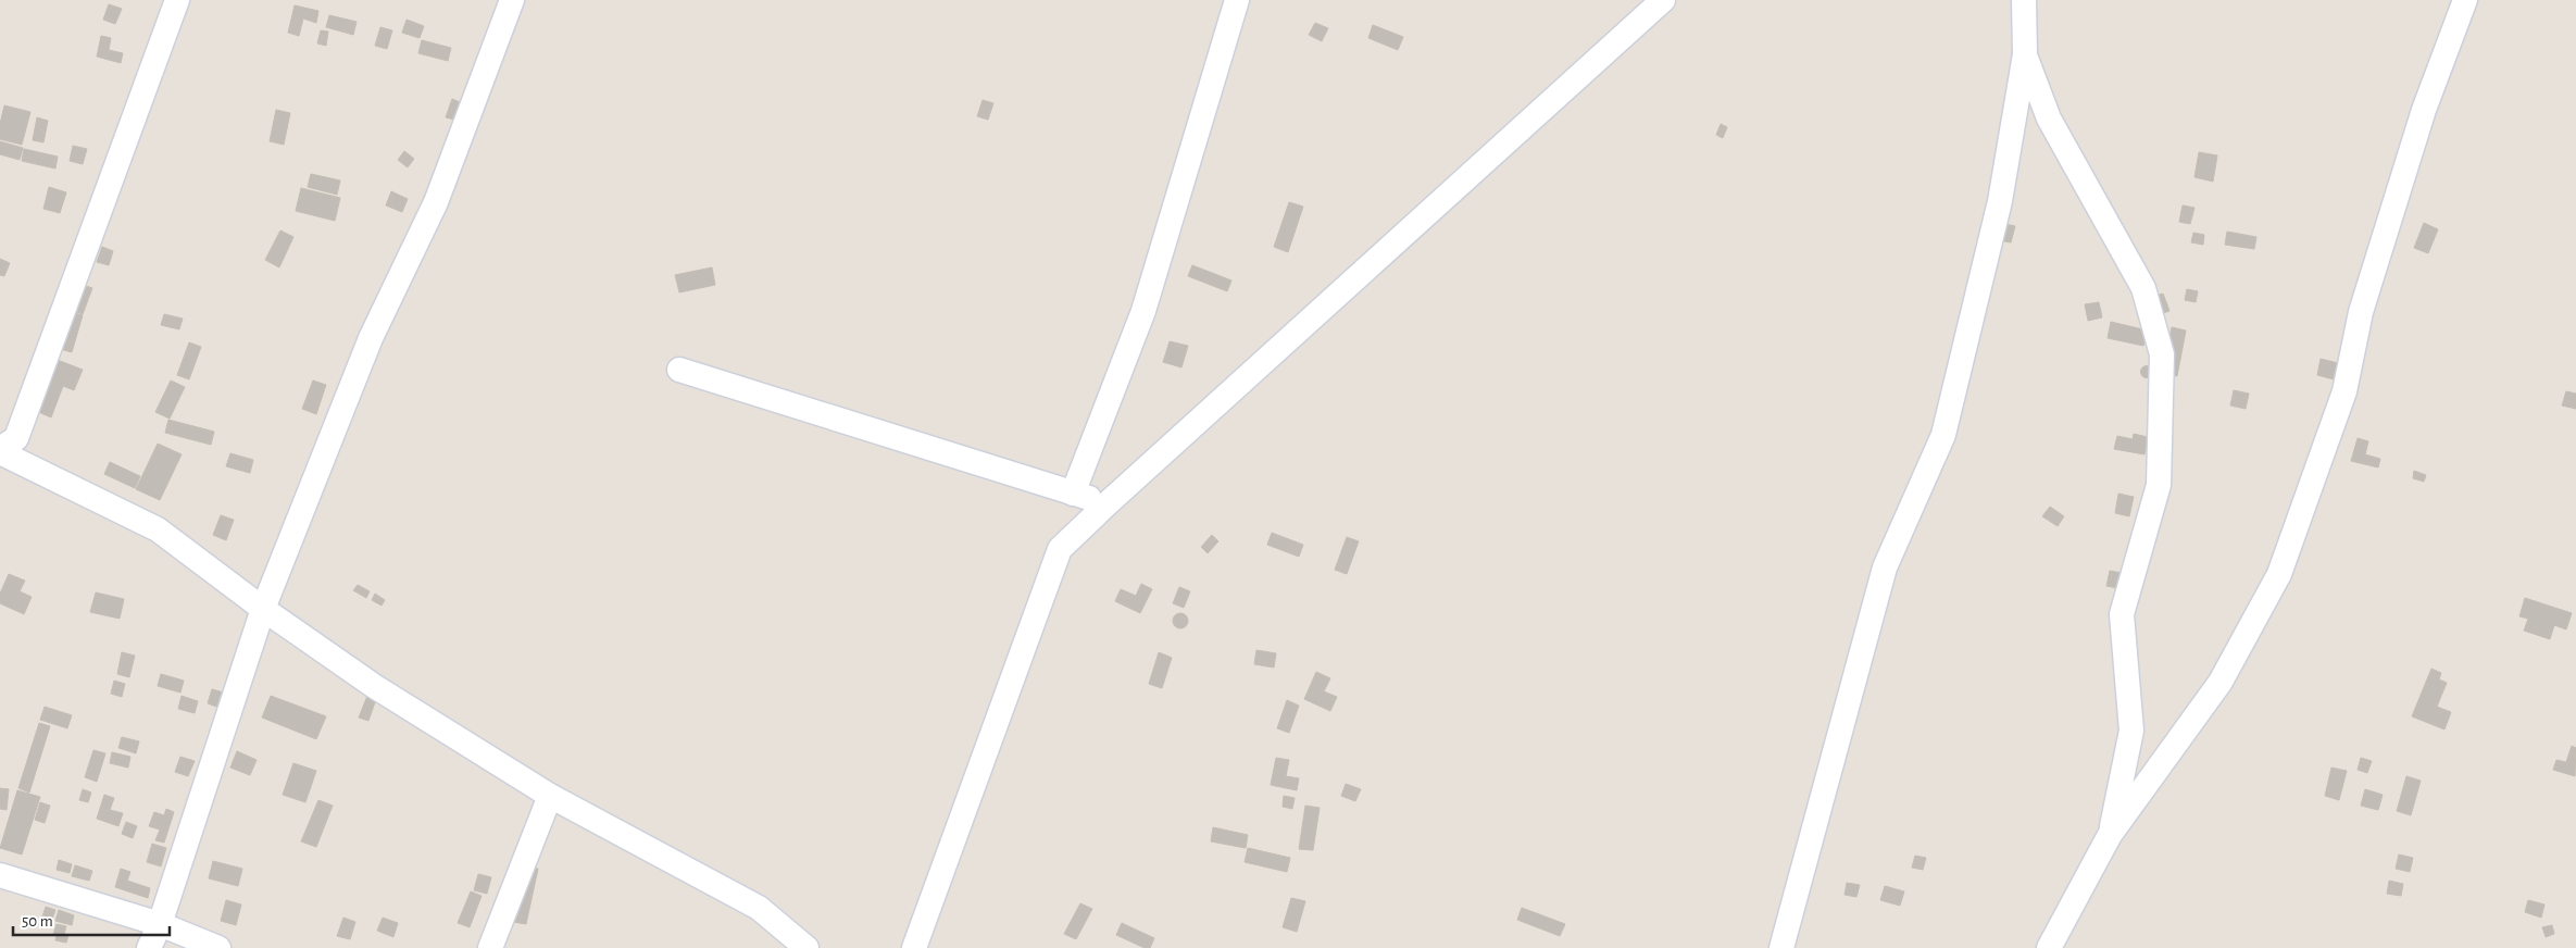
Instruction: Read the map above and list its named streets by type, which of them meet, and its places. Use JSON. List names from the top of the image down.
{
  "scale_bar": "50 m"
}
